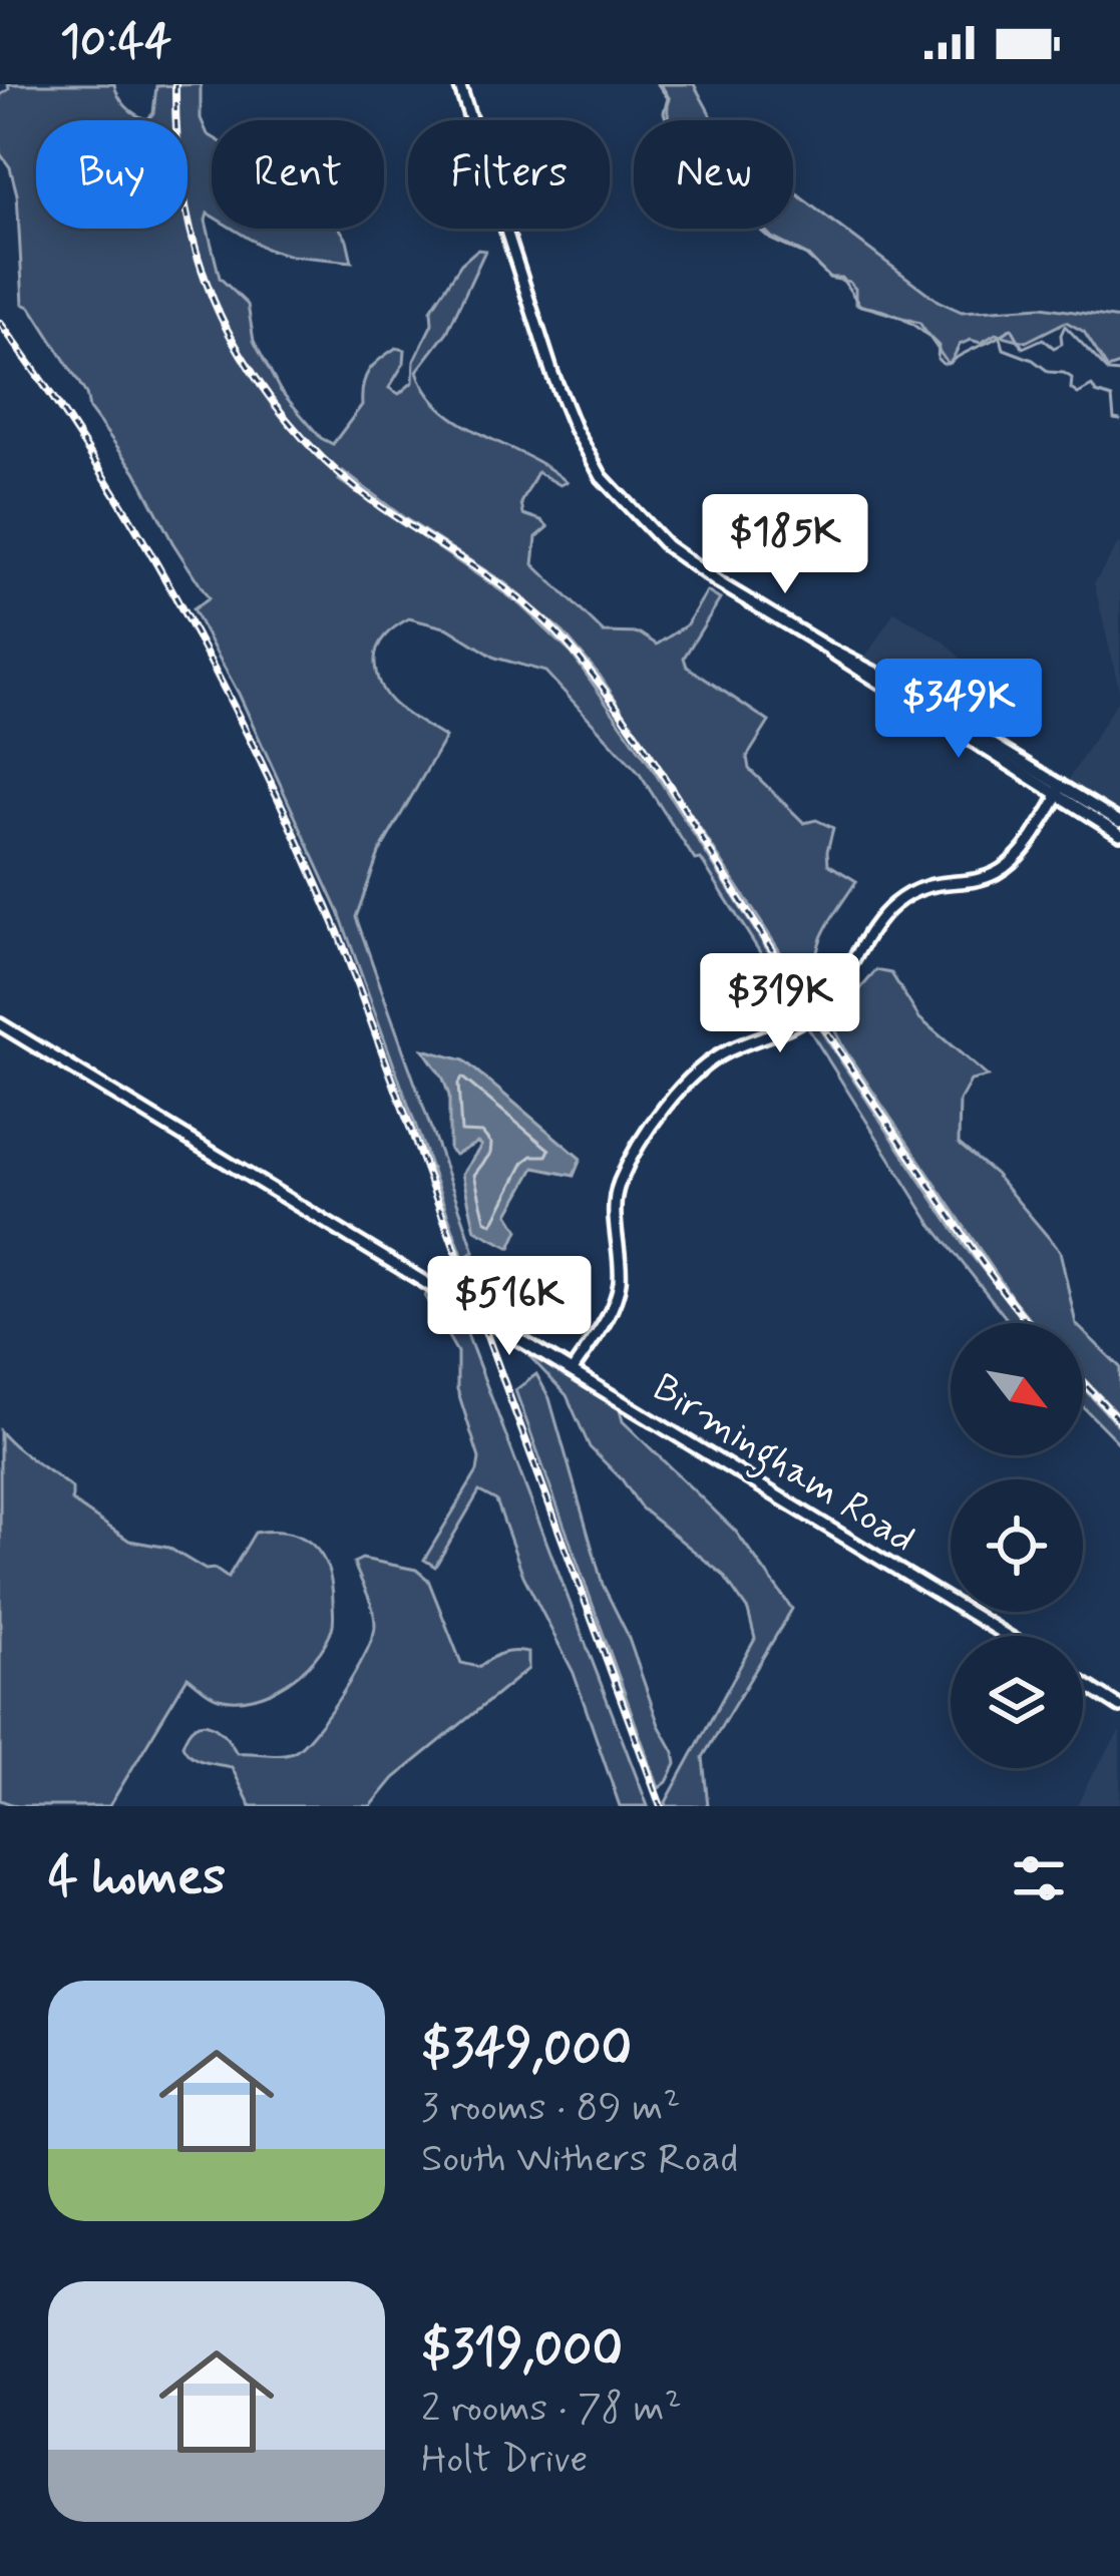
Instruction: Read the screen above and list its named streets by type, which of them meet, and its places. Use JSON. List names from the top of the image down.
{
  "streets": {
    "street": ["Birmingham Road"]
  },
  "north": "bottom right",
  "page": {
    "status": "10:44",
    "chip": [
      "Buy",
      "Rent",
      "Filters",
      "New"
    ],
    "price": [
      "$185K",
      "$349K",
      "$319K",
      "$516K"
    ],
    "heading": "4 homes",
    "list": [
      {
        "name": "$349,000",
        "note": "3 rooms · 89 m² · South Withers Road"
      },
      {
        "name": "$319,000",
        "note": "2 rooms · 78 m² · Holt Drive"
      }
    ]
  }
}
